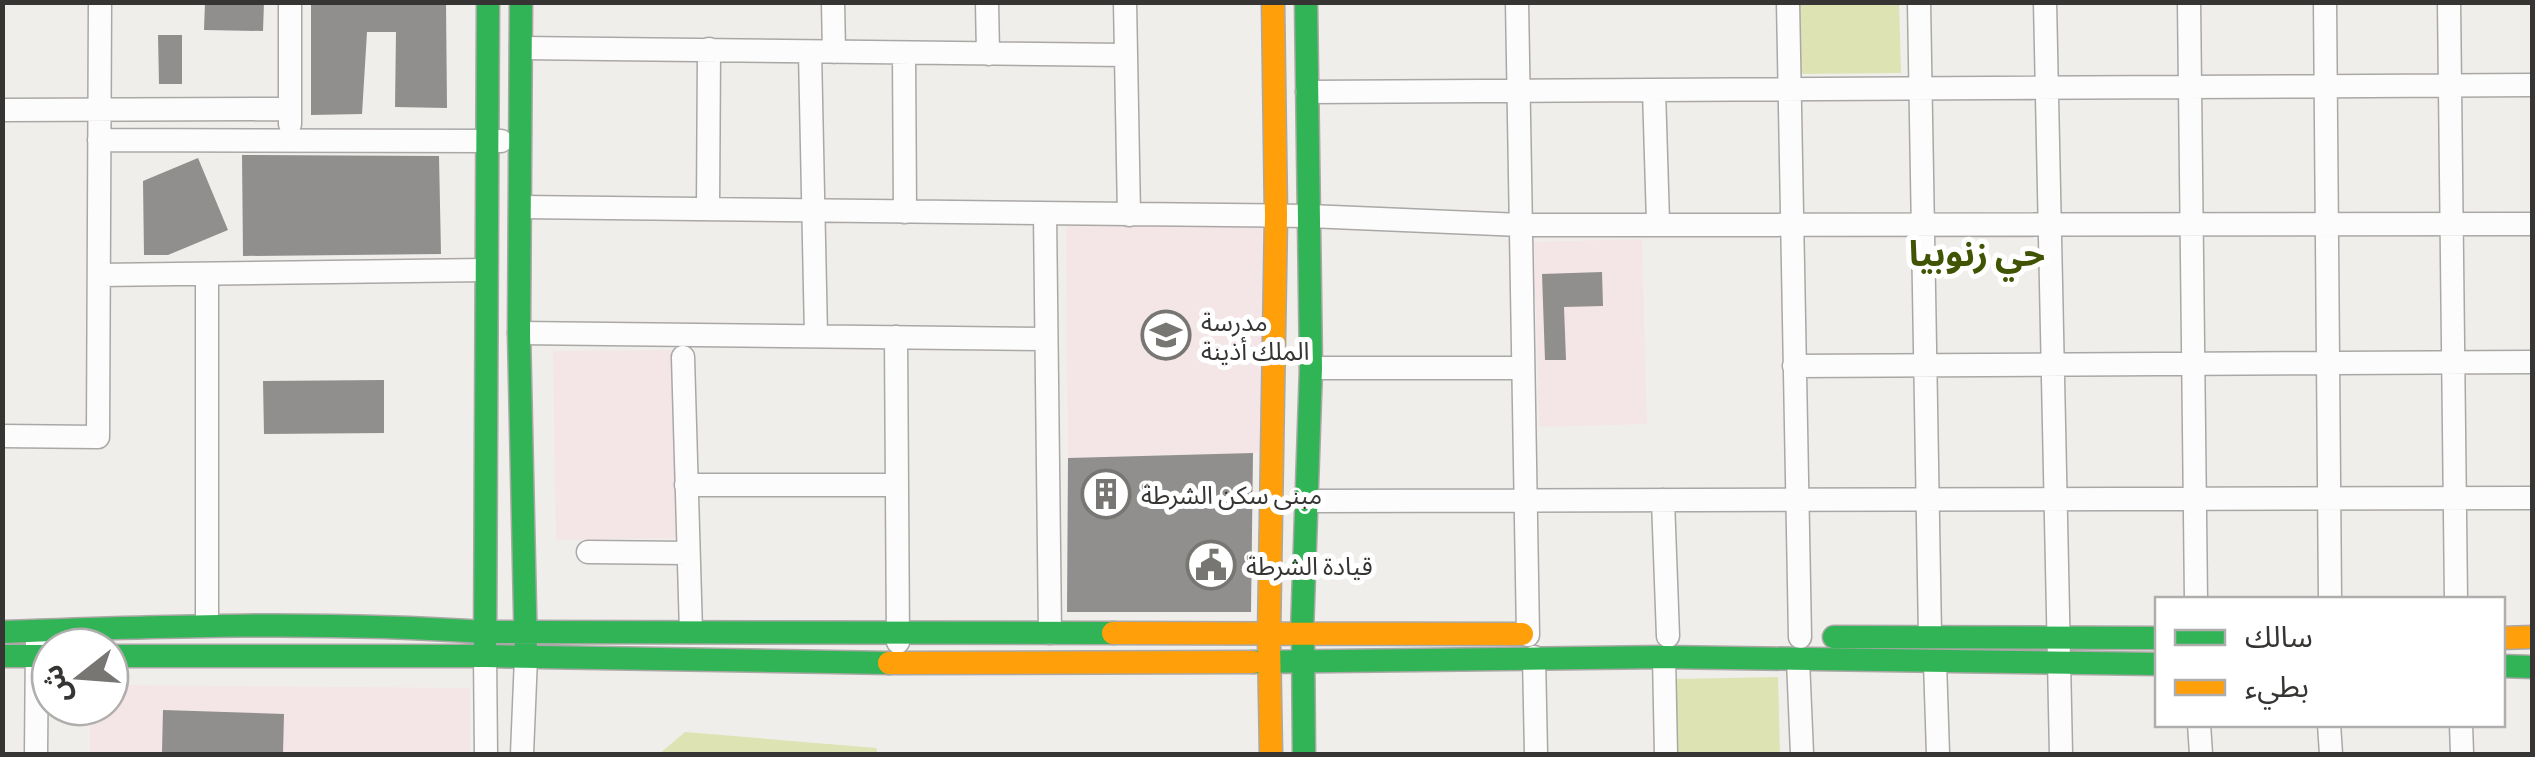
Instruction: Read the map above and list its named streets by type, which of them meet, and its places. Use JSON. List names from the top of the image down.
{
  "districts": ["حي زنوبيا"],
  "places": {
    "school or university": ["مدرسة الملك أذينة"],
    "building": ["مبنى سكن الشرطة"],
    "public building": ["قيادة الشرطة"]
  },
  "legend": ["سالك", "بطيء"],
  "north": "left"
}
